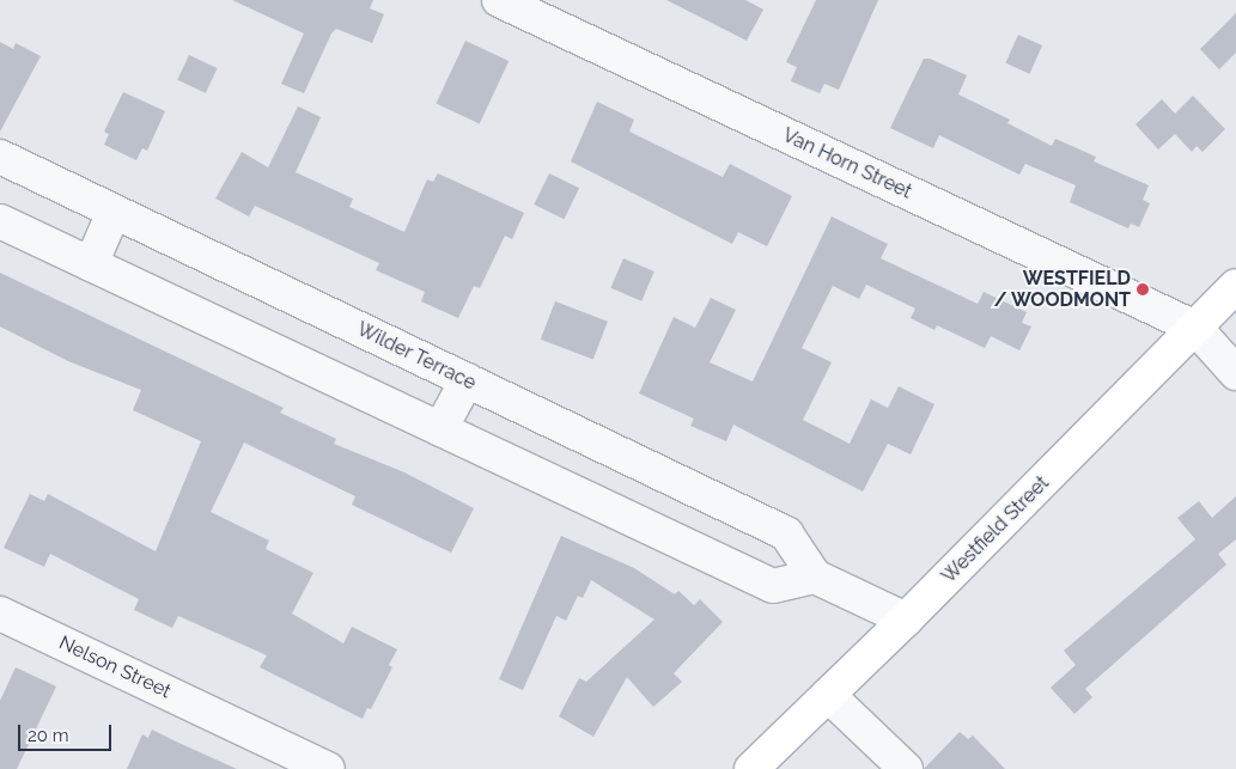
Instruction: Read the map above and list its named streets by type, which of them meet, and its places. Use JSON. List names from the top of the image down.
{
  "streets": {
    "main road": ["Westfield Street"],
    "street": ["Van Horn Street", "Wilder Terrace", "Nelson Street"]
  },
  "crossings": [
    ["Van Horn Street", "Westfield Street"]
  ],
  "places": ["WESTFIELD / WOODMONT"],
  "scale_bar": "20 m"
}
